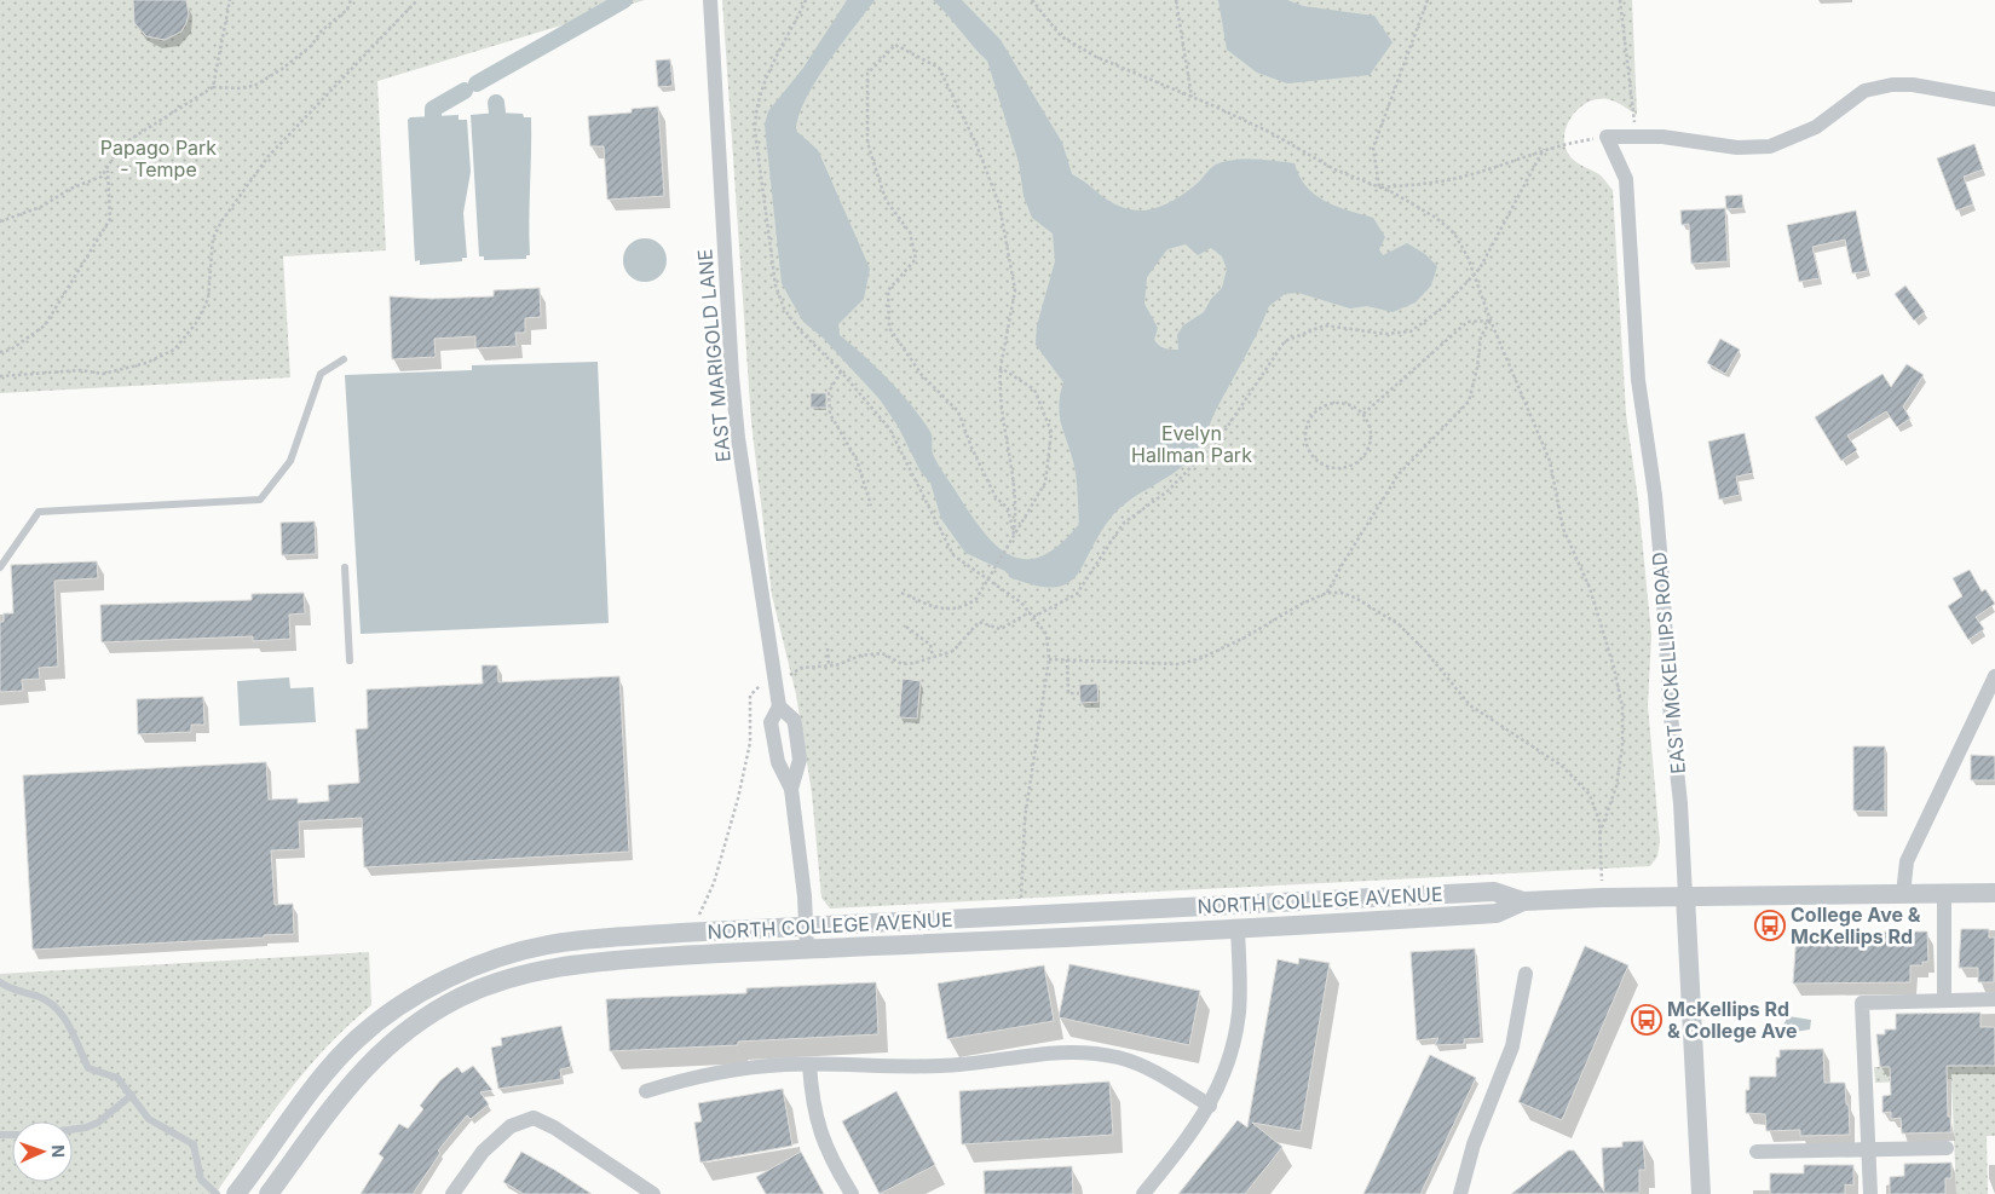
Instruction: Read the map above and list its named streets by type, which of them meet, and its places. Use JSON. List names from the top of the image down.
{
  "streets": {
    "street": ["EAST MARIGOLD LANE", "EAST MCKELLIPS ROAD", "NORTH COLLEGE AVENUE"]
  },
  "crossings": [
    ["EAST MARIGOLD LANE", "NORTH COLLEGE AVENUE"],
    ["EAST MCKELLIPS ROAD", "NORTH COLLEGE AVENUE"]
  ],
  "parks": ["Papago Park - Tempe", "Evelyn Hallman Park"],
  "places": {
    "bus stop": ["College Ave & McKellips Rd", "McKellips Rd & College Ave"]
  },
  "north": "right"
}
